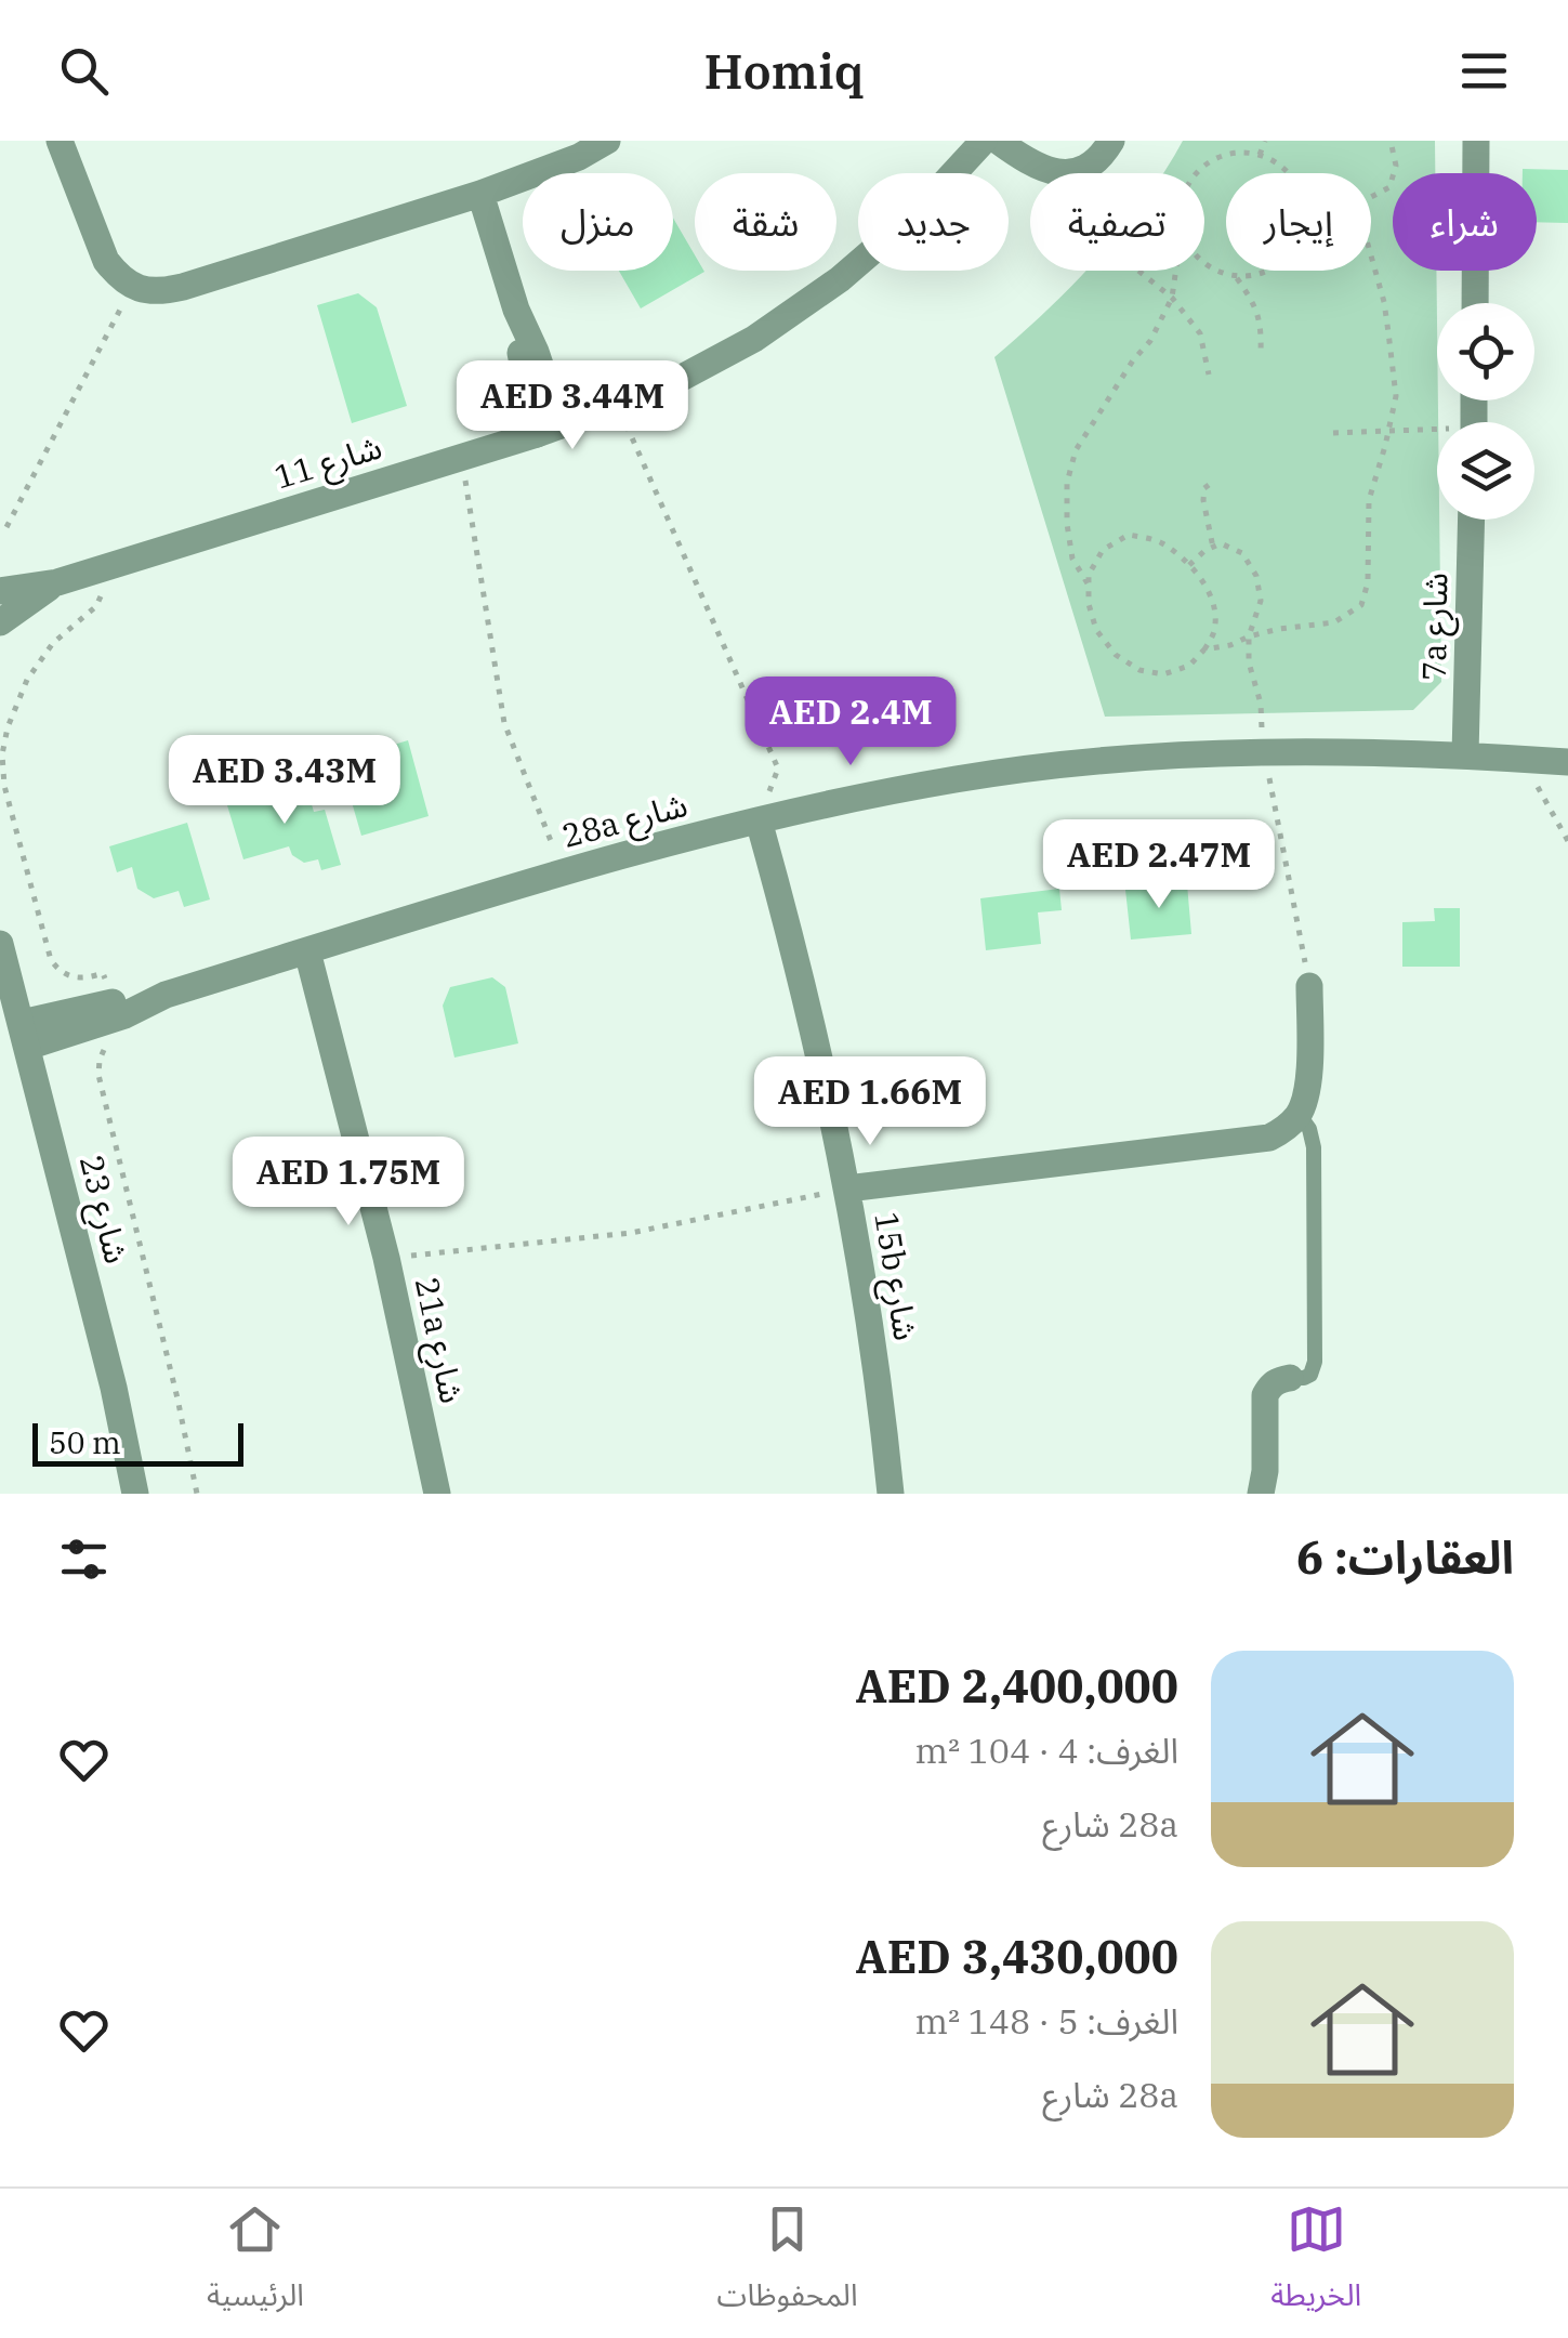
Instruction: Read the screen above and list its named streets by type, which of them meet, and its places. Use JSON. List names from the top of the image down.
{
  "streets": {
    "street": [
      "شارع 11",
      "7a شارع",
      "28a شارع",
      "شارع 23",
      "15b شارع",
      "21a شارع"
    ]
  },
  "crossings": [
    ["7a شارع", "28a شارع"],
    ["28a شارع", "شارع 23"],
    ["28a شارع", "15b شارع"],
    ["28a شارع", "21a شارع"]
  ],
  "scale_bar": "50 m",
  "page": {
    "header": "Homiq",
    "chip": [
      "شراء",
      "إيجار",
      "تصفية",
      "جديد",
      "شقة",
      "منزل"
    ],
    "price": [
      "AED 3.44M",
      "AED 2.4M",
      "AED 3.43M",
      "AED 2.47M",
      "AED 1.66M",
      "AED 1.75M"
    ],
    "scale": "50 m",
    "heading": "العقارات: 6",
    "list": [
      {
        "name": "AED 2,400,000",
        "note": "الغرف: 4 · 104 m² · 28a شارع"
      },
      {
        "name": "AED 3,430,000",
        "note": "الغرف: 5 · 148 m² · 28a شارع"
      }
    ],
    "tabs": ["الخريطة", "المحفوظات", "الرئيسية"]
  }
}
